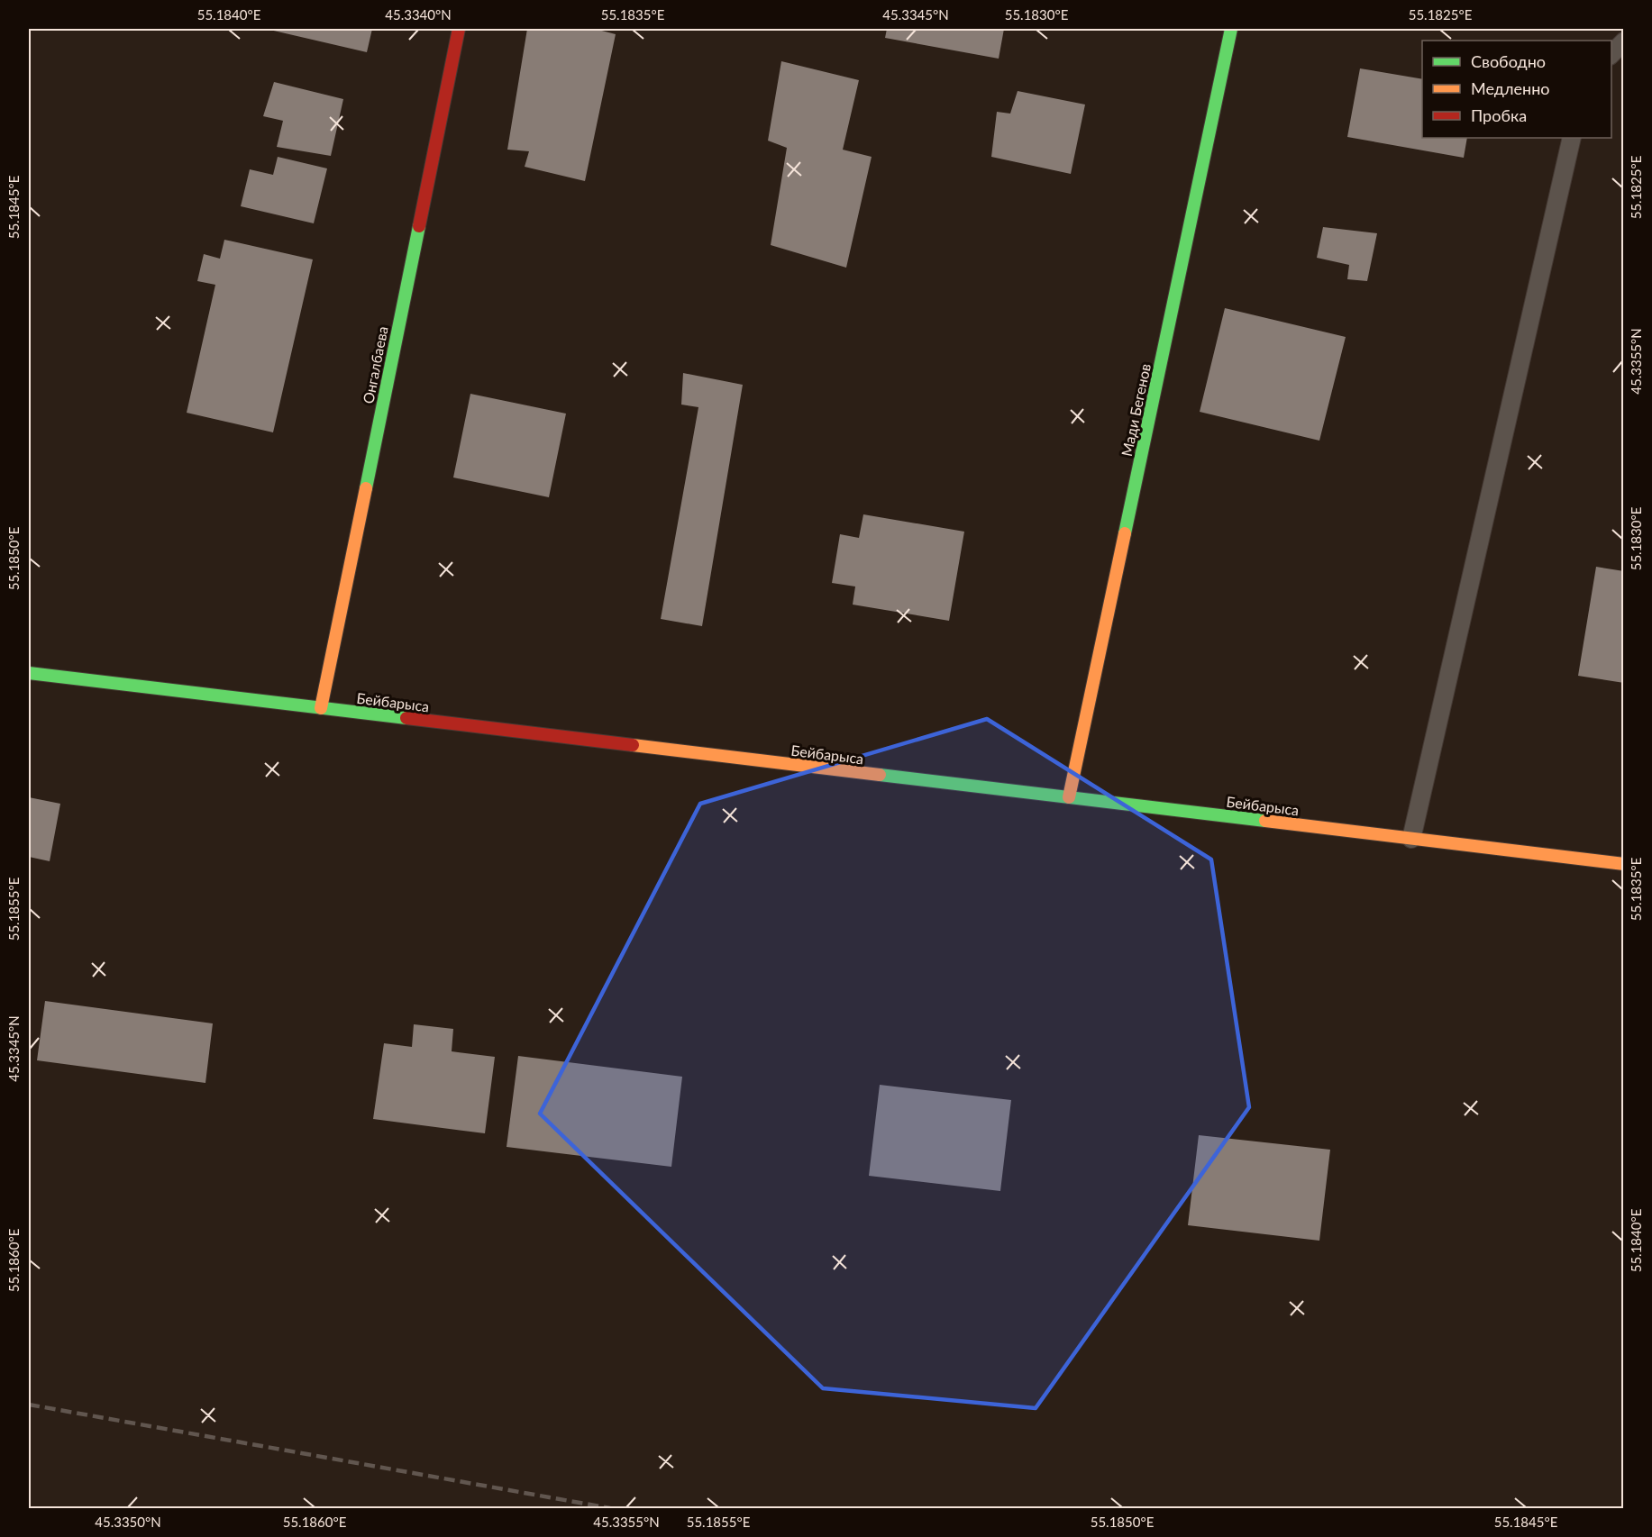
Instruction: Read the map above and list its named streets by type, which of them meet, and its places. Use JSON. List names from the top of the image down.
{
  "streets": {
    "street": ["Онгалбаева", "Мади Бегенов", "Бейбарыса"]
  },
  "crossings": [
    ["Онгалбаева", "Бейбарыса"],
    ["Мади Бегенов", "Бейбарыса"]
  ],
  "legend": ["Свободно", "Медленно", "Пробка"],
  "coordinates": [
    "55.1840°E",
    "45.3340°N",
    "55.1835°E",
    "45.3345°N",
    "55.1830°E",
    "55.1825°E",
    "55.1845°E",
    "45.3355°N",
    "55.1850°E",
    "55.1855°E",
    "55.1860°E",
    "45.3350°N"
  ]
}
